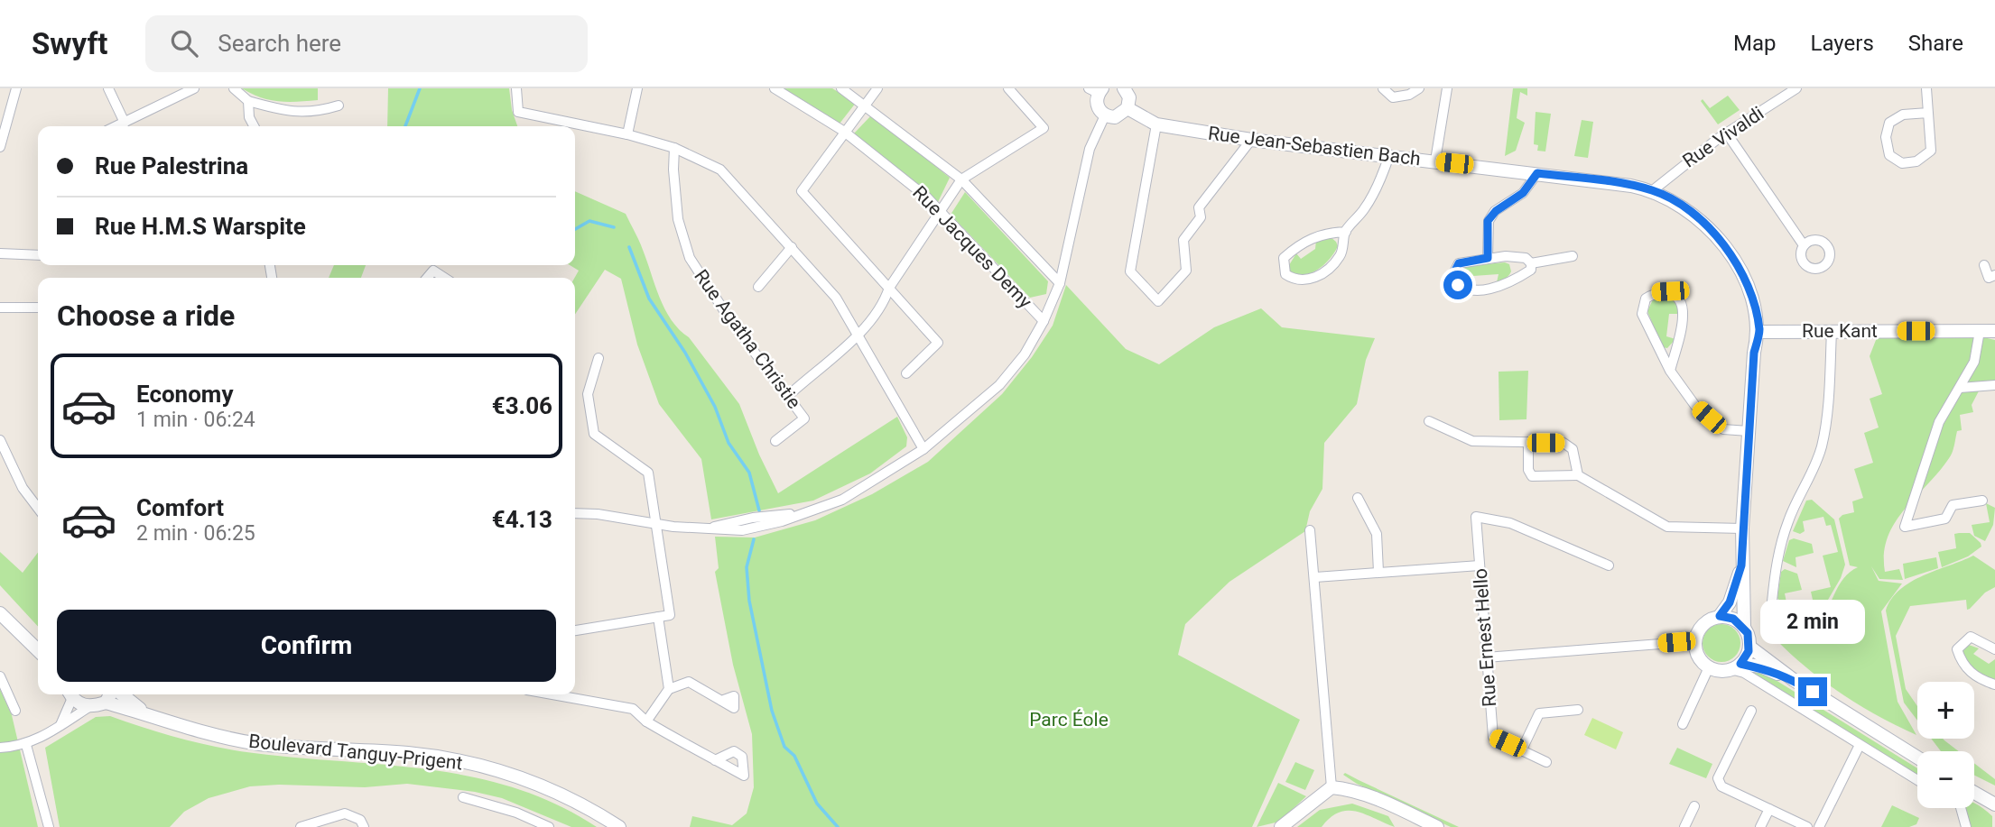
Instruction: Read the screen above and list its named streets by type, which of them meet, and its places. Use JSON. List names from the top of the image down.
{
  "streets": {
    "street": [
      "Rue Vivaldi",
      "Rue Jean-Sebastien Bach",
      "Rue Jacques Demy",
      "Rue Kant",
      "Rue Agatha Christie",
      "Rue Ernest Hello",
      "Boulevard Tanguy-Prigent"
    ]
  },
  "crossings": [
    ["Rue Vivaldi", "Rue Jean-Sebastien Bach"],
    ["Rue Jean-Sebastien Bach", "Rue Kant"]
  ],
  "parks": ["Parc Éole"],
  "page": {
    "header": "Swyft",
    "search": "Search here",
    "nav": ["Map", "Layers", "Share"],
    "banner": ["Rue Palestrina", "Rue H.M.S Warspite"],
    "heading": "Choose a ride",
    "list": [
      {
        "name": "Economy",
        "note": "1 min · 06:24",
        "value": "€3.06"
      },
      {
        "name": "Comfort",
        "note": "2 min · 06:25",
        "value": "€4.13"
      }
    ],
    "buttons": "Confirm",
    "bubble": "2 min",
    "map_buttons": ["+", "−"]
  }
}
